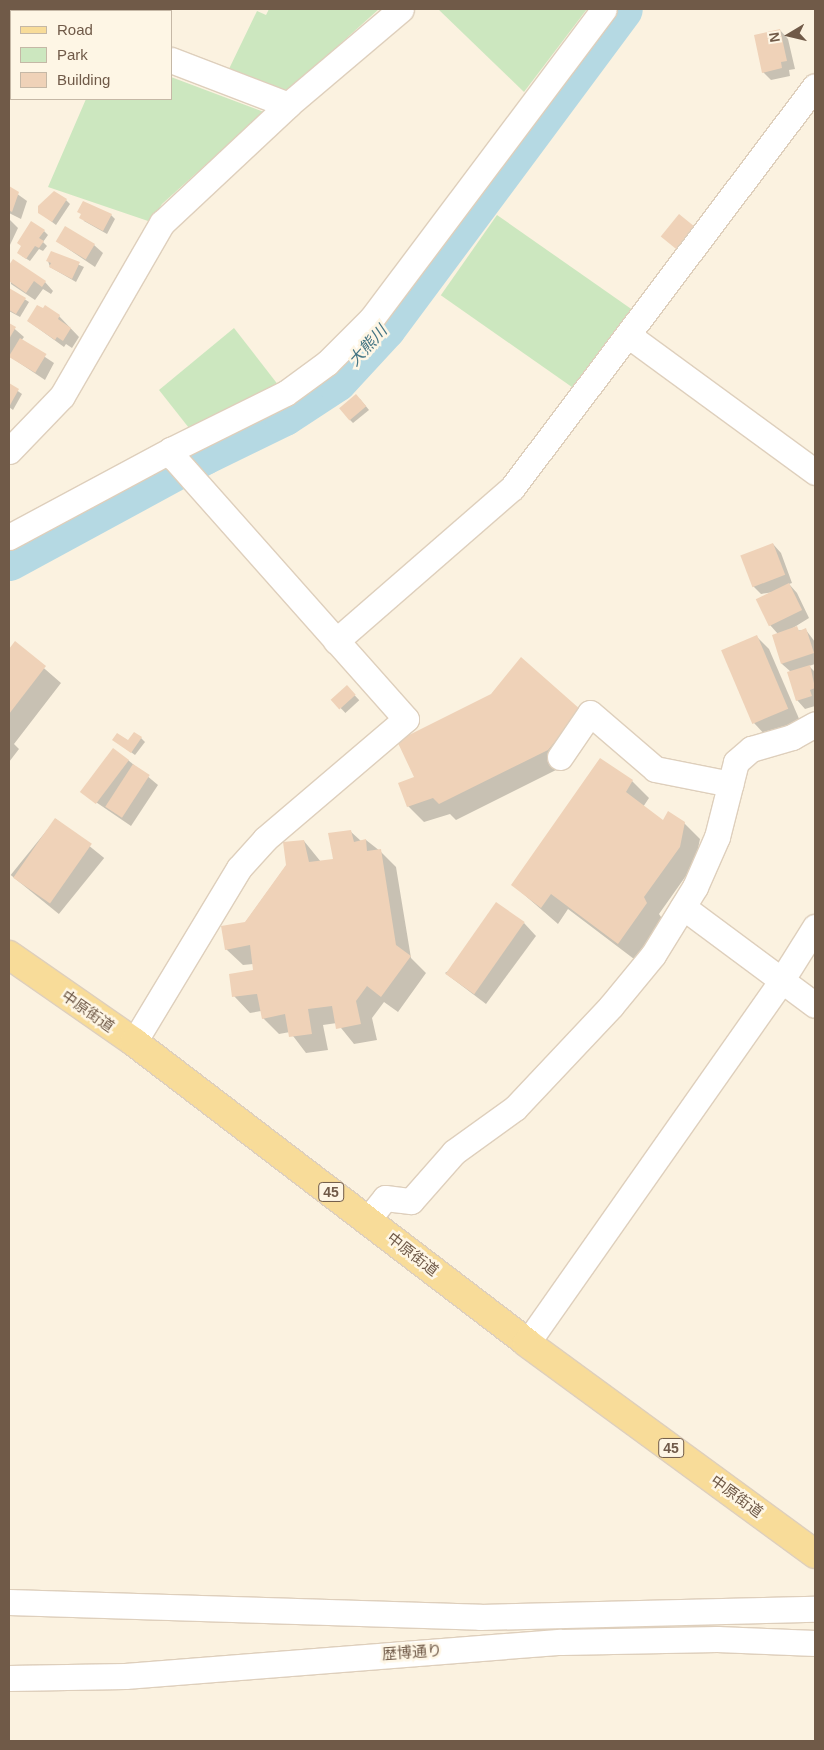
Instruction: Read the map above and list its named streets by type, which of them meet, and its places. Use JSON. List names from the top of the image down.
{
  "streets": {
    "main road": ["中原街道", "45"],
    "street": ["歴博通り"]
  },
  "water": ["大熊川"],
  "legend": ["Road", "Park", "Building"],
  "north": "left"
}
